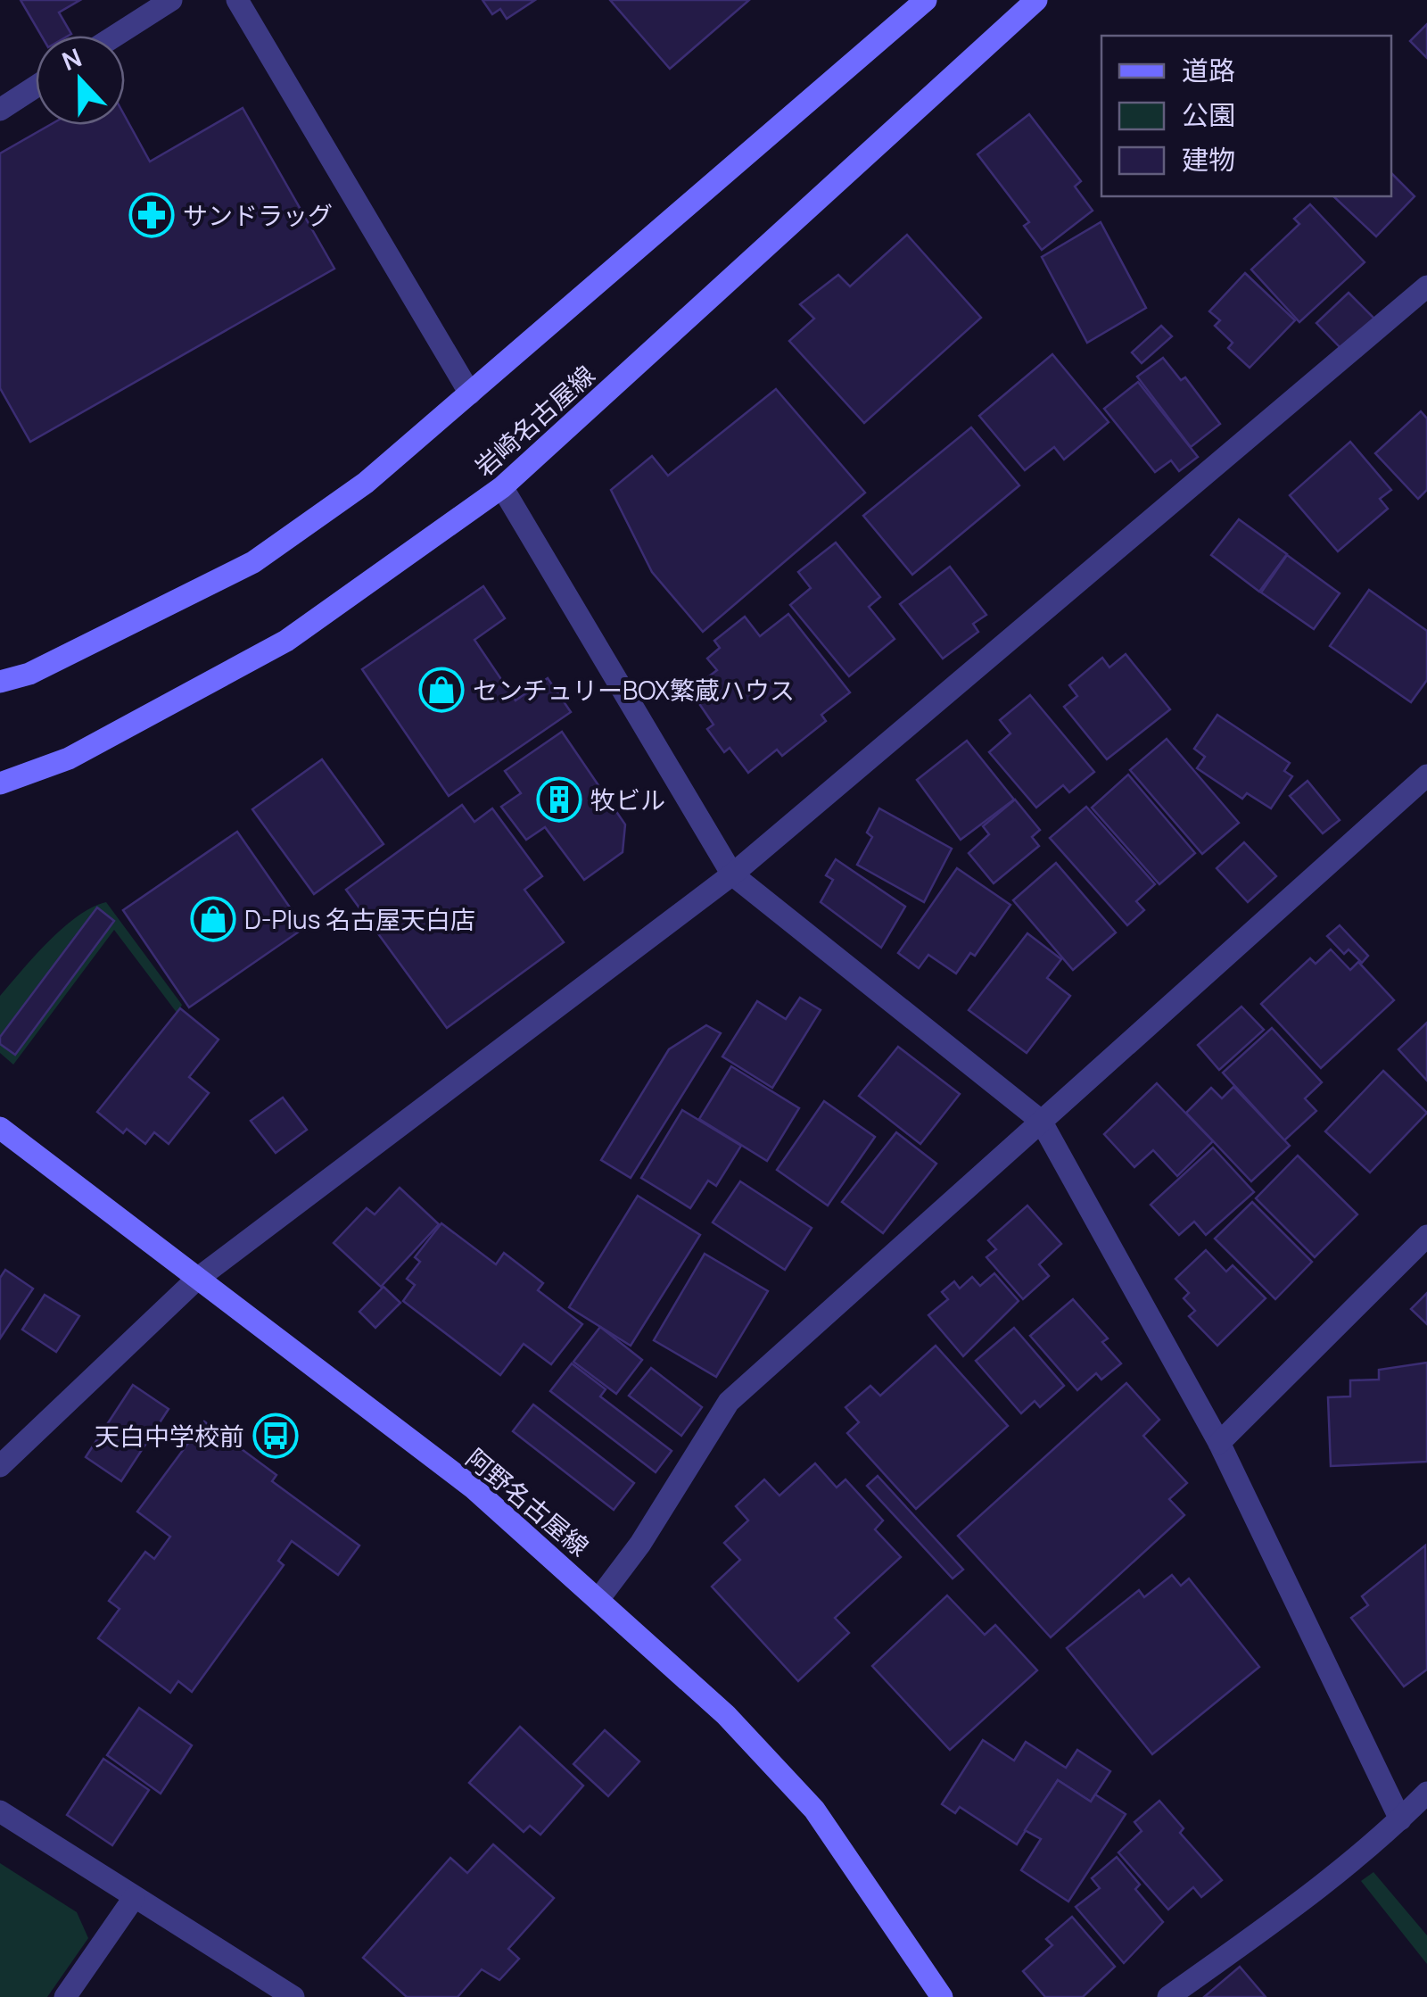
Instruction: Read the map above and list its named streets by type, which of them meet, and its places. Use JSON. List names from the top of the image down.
{
  "streets": {
    "main road": ["岩崎名古屋線", "阿野名古屋線"]
  },
  "places": {
    "pharmacy": ["サンドラッグ"],
    "shop": ["センチュリーBOX繁蔵ハウス", "D-Plus 名古屋天白店"],
    "building": ["牧ビル"],
    "bus stop": ["天白中学校前"]
  },
  "legend": ["道路", "公園", "建物"],
  "north": "top"
}
